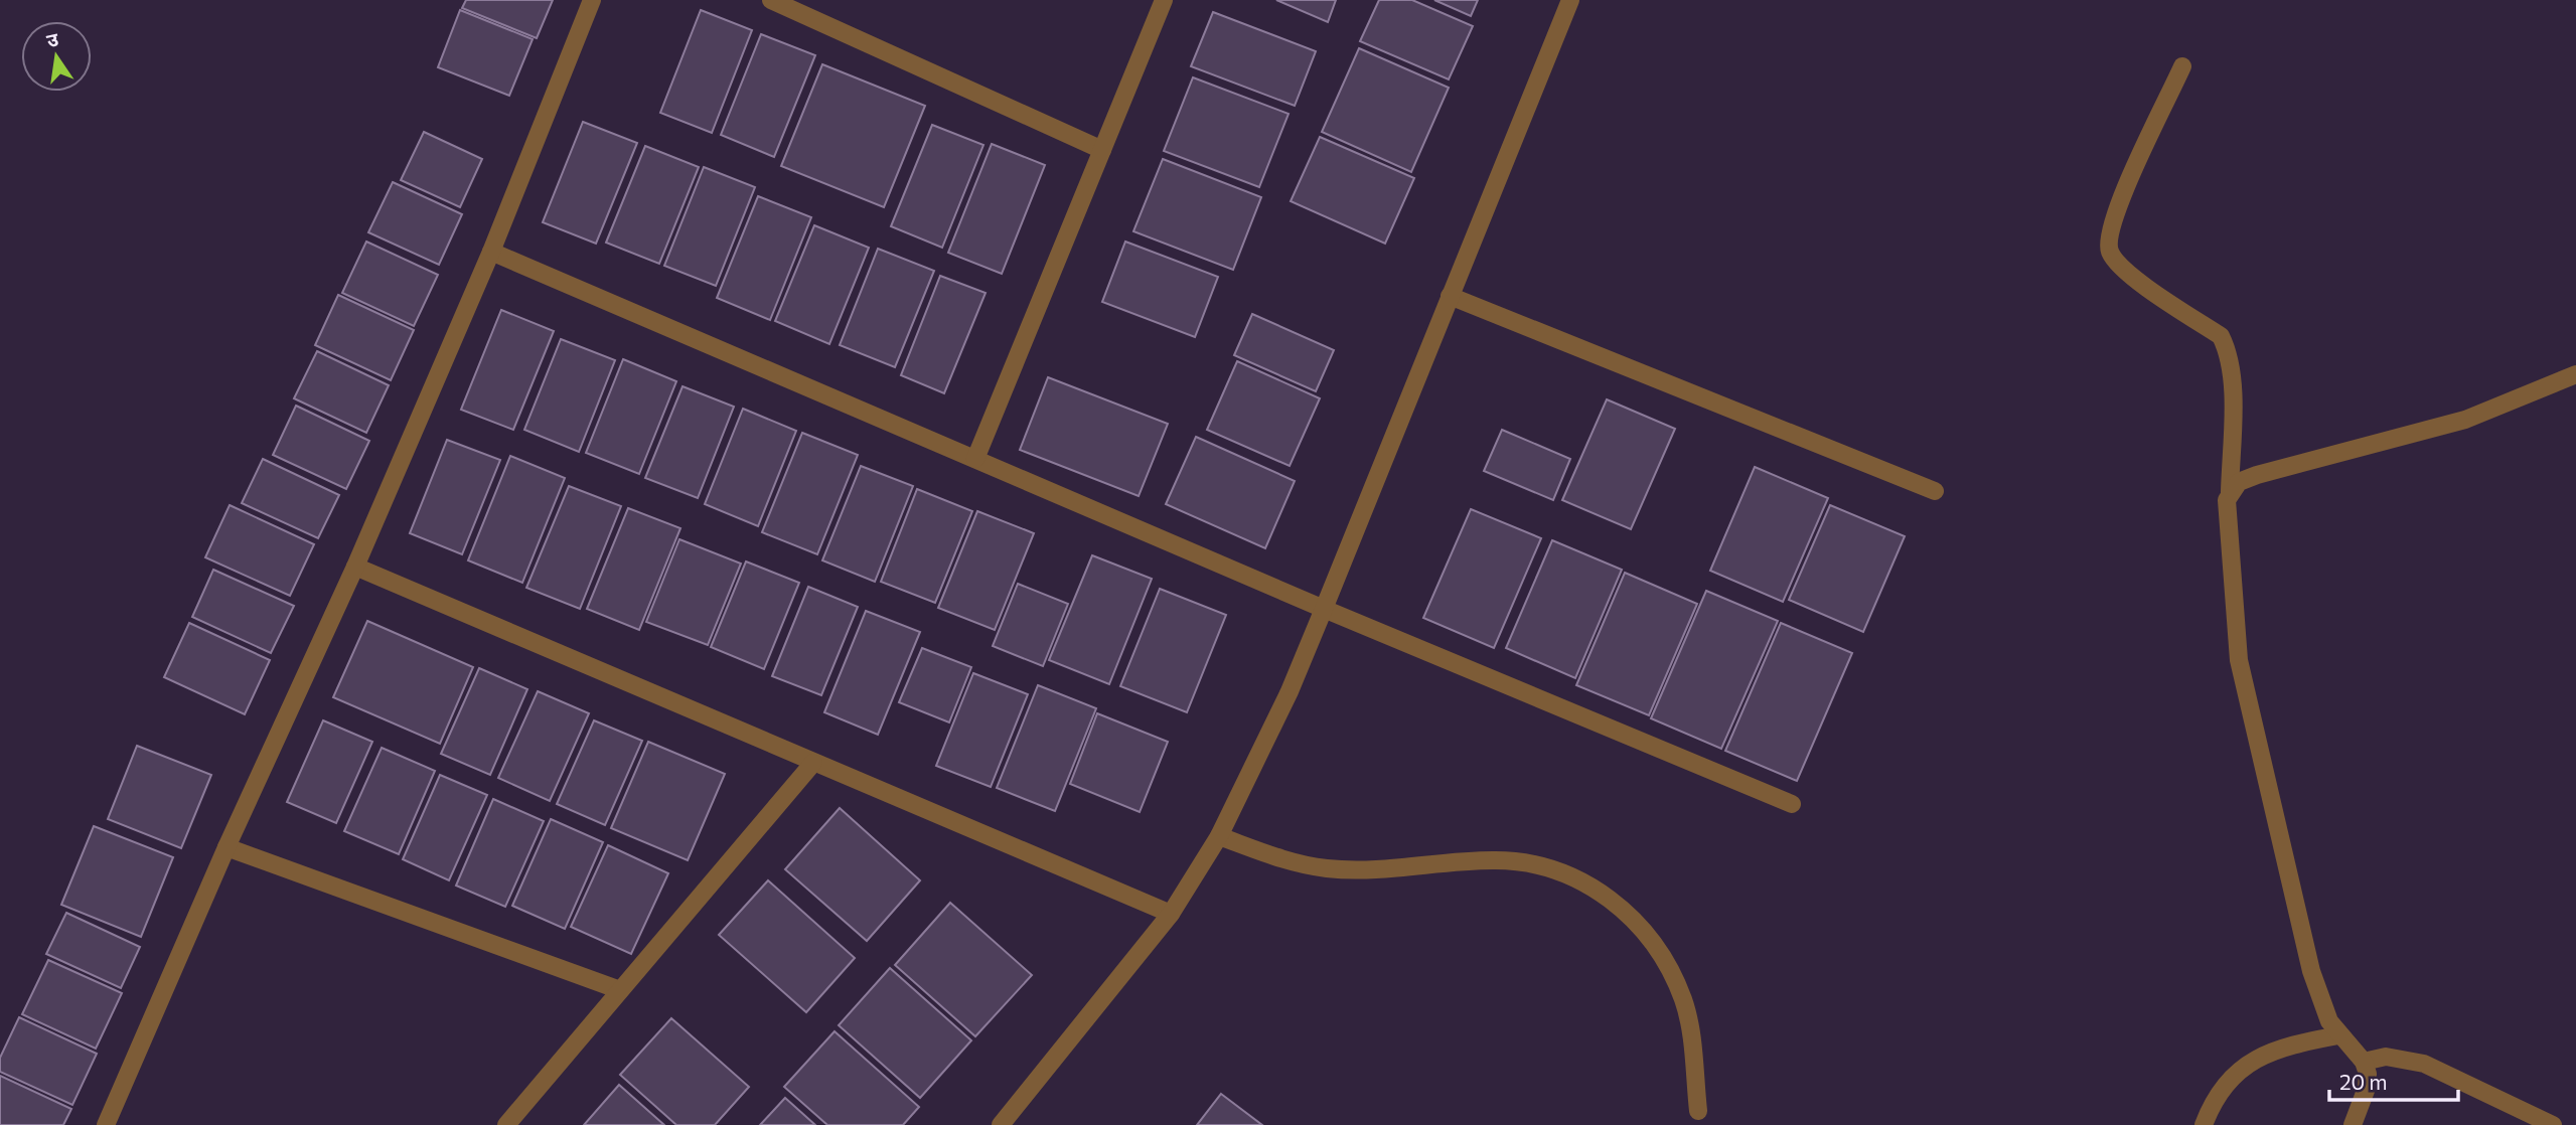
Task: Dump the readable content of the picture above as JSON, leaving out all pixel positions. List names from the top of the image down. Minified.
{"scale_bar":"20 m","north":"top"}
